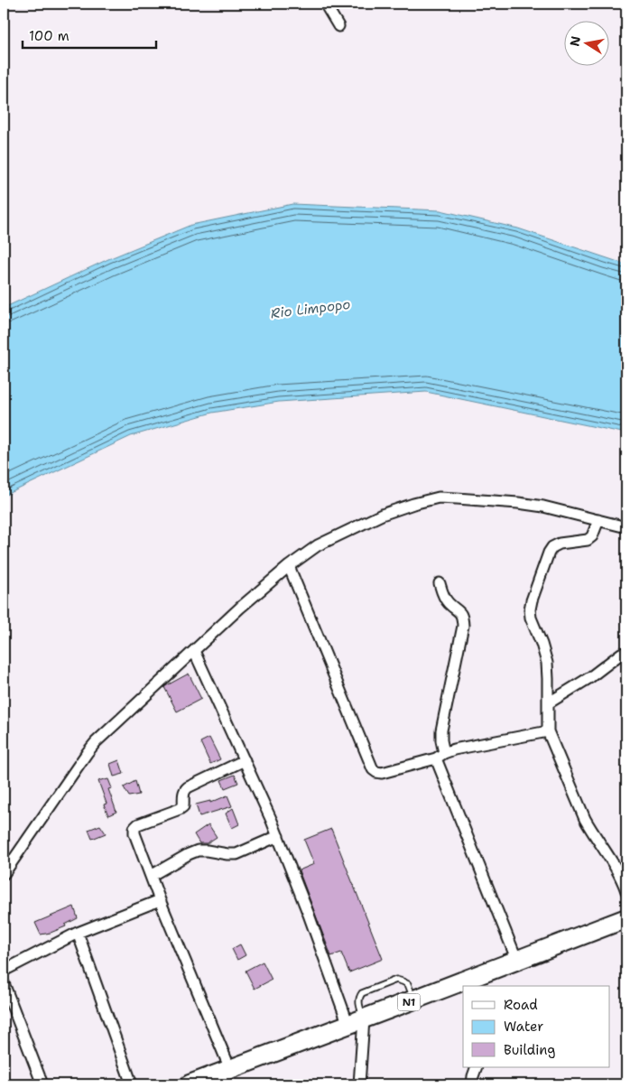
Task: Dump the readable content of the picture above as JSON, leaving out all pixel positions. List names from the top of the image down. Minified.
{"streets":{"highway":["N1"]},"water":["Rio Limpopo"],"legend":["Road","Water","Building"],"scale_bar":"100 m","north":"left"}
